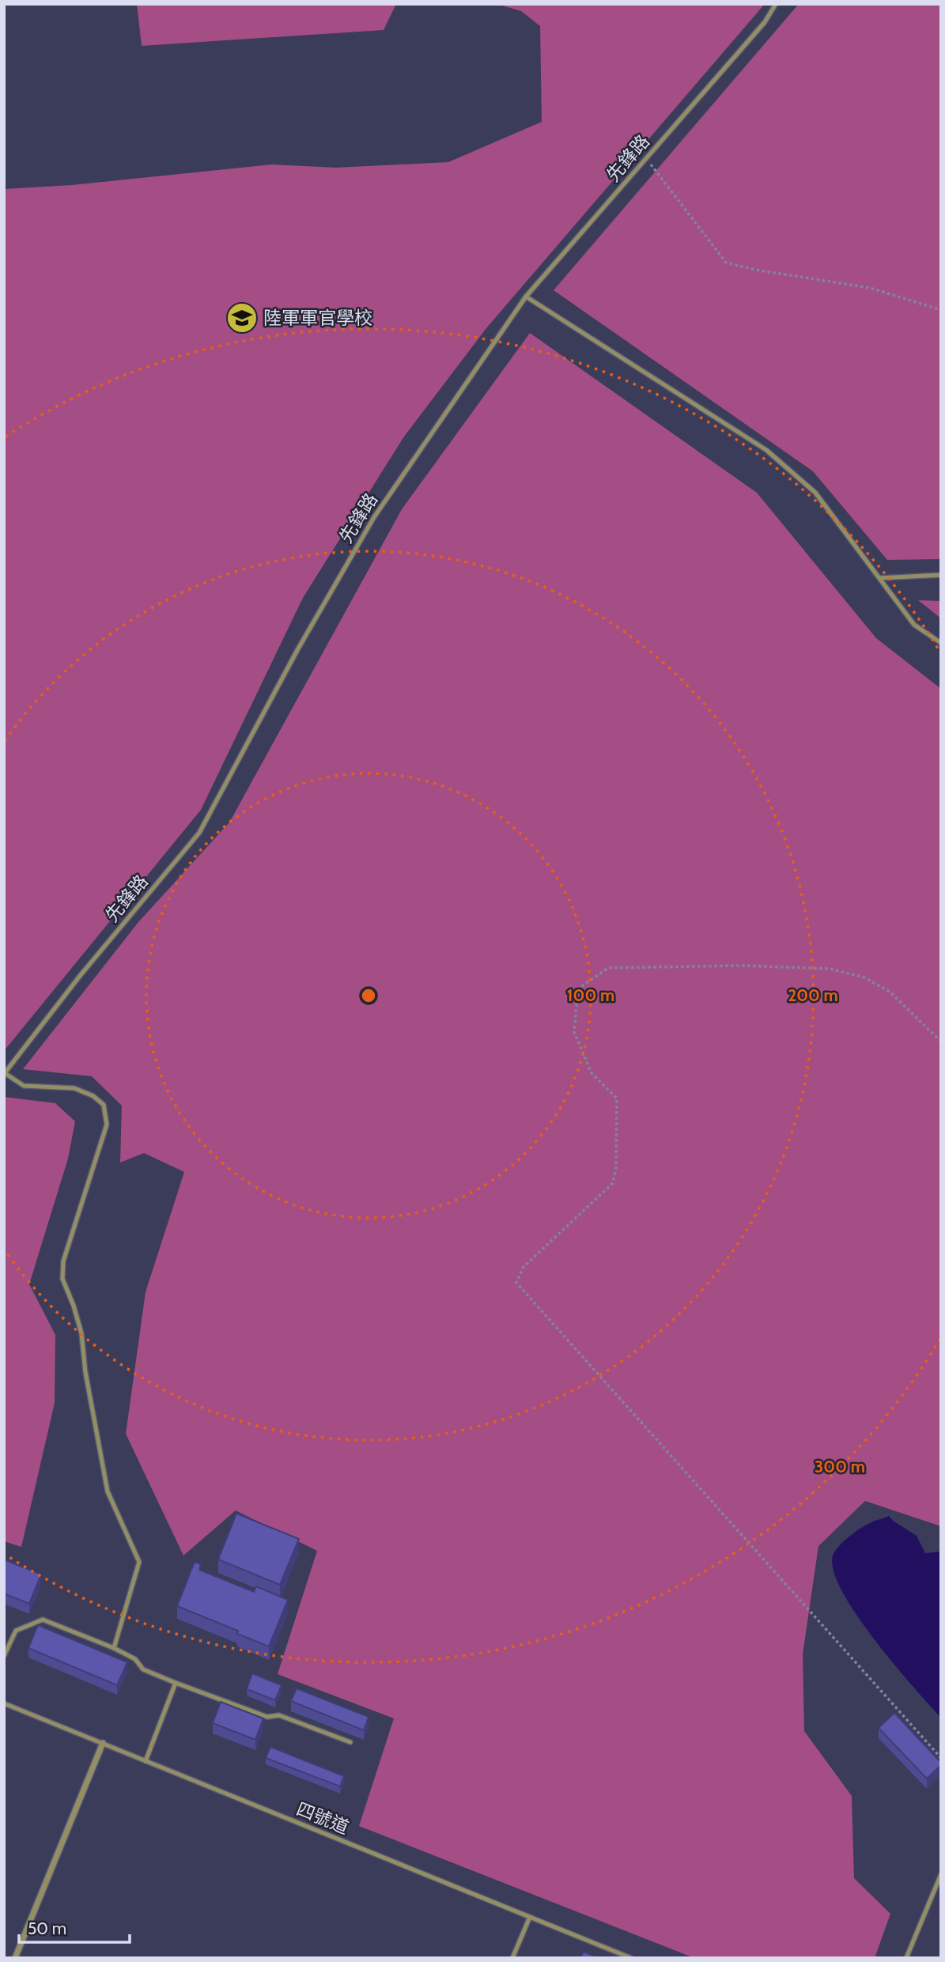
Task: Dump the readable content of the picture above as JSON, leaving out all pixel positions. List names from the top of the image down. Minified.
{"streets":{"lane":["先鋒路","四號道"]},"places":{"school or university":["陸軍軍官學校"]},"scale_bar":"50 m","rings":["100 m","200 m","300 m"]}
